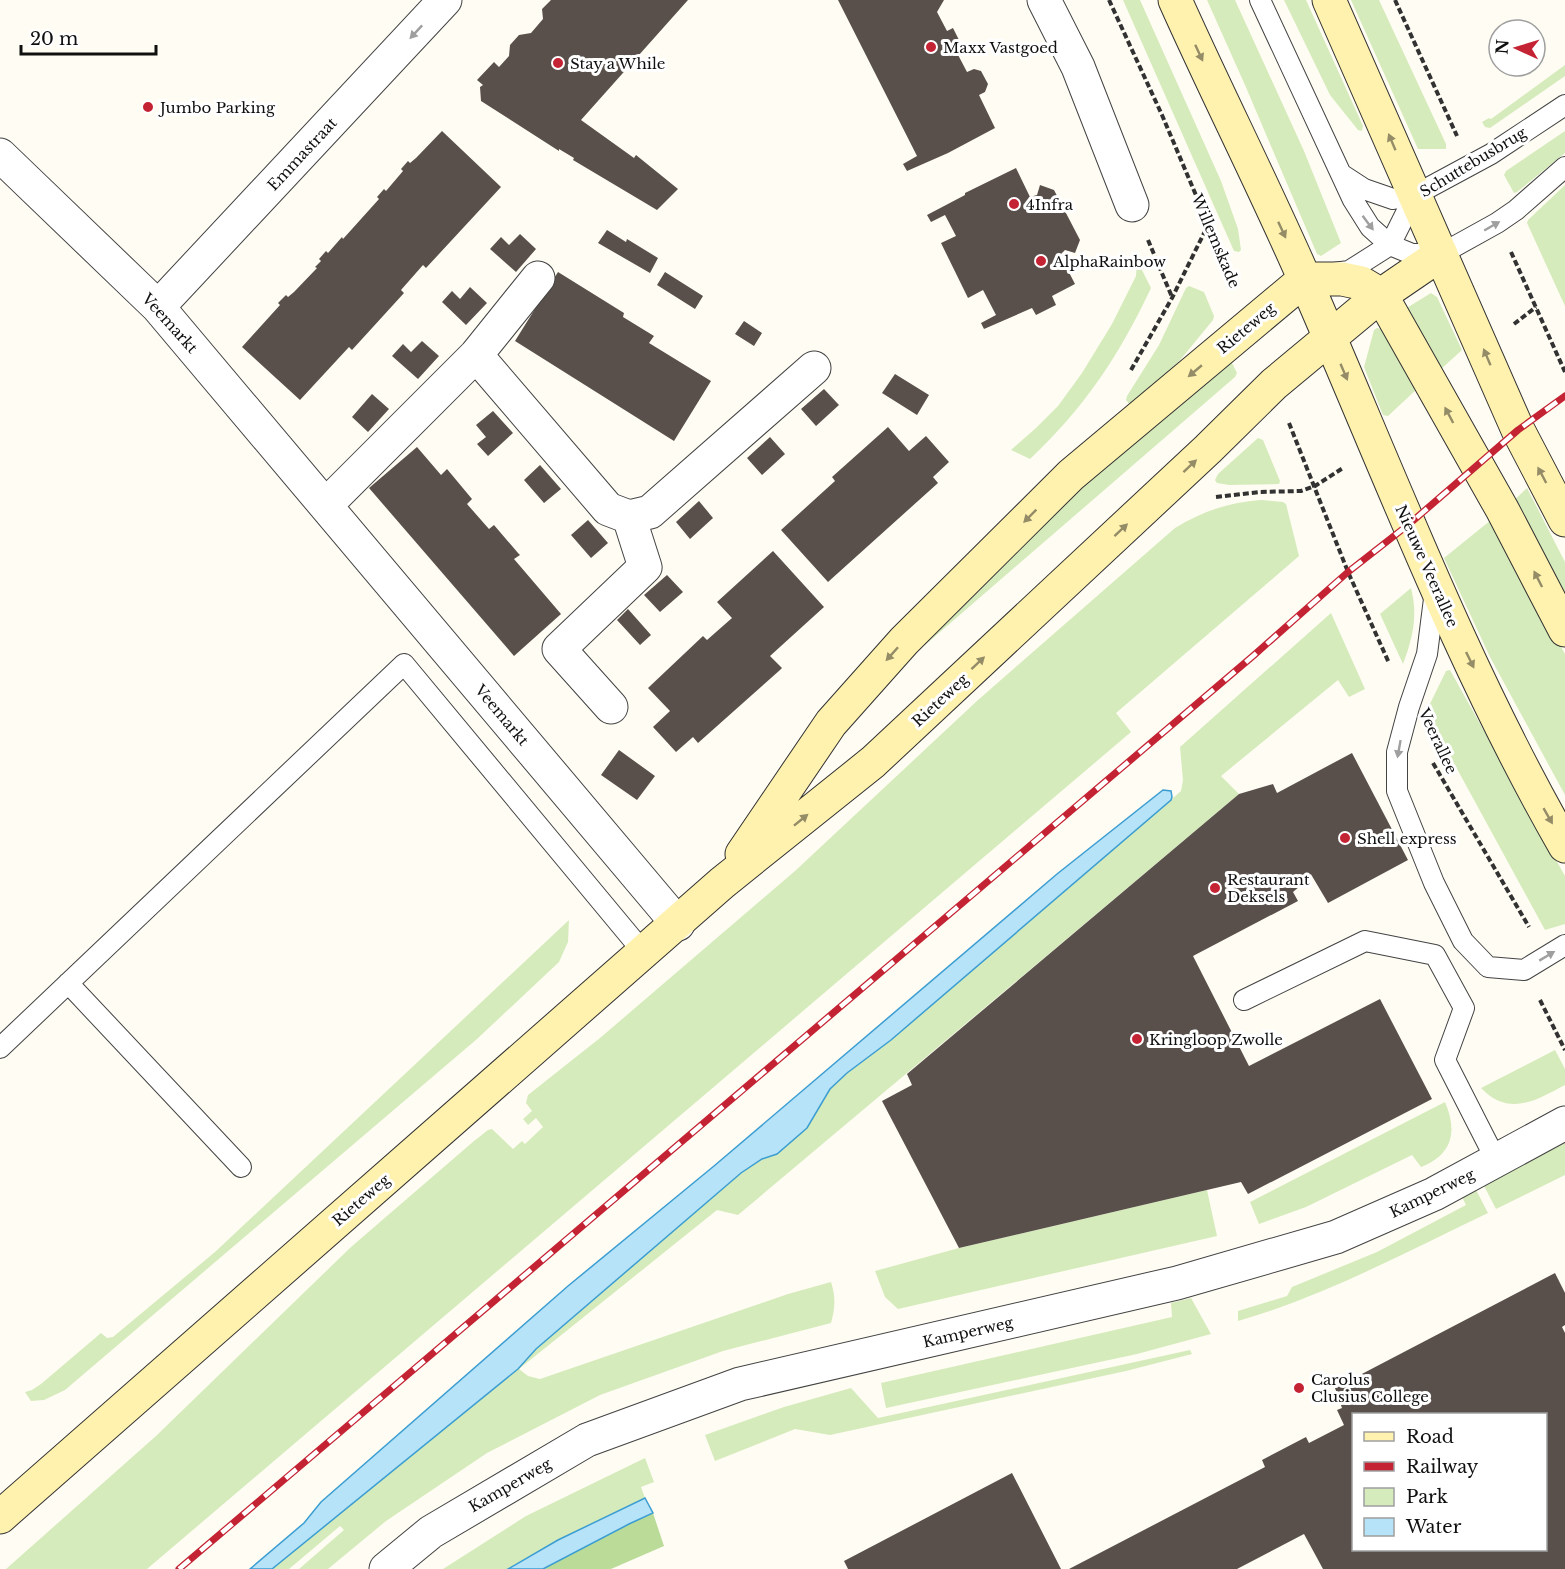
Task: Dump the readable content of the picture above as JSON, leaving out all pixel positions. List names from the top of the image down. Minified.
{"streets":{"main road":["Rieteweg","Nieuwe Veerallee"],"street":["Emmastraat","Veemarkt","Kamperweg"],"lane":["Schuttebusbrug"],"path":["Willemskade","Veerallee"]},"crossings":[["Emmastraat","Veemarkt"],["Willemskade","Rieteweg"],["Veemarkt","Rieteweg"],["Rieteweg","Nieuwe Veerallee"]],"places":["Maxx Vastgoed","Stay a While","Jumbo Parking","4Infra","AlphaRainbow","Shell express","Restaurant Deksels","Kringloop Zwolle","Carolus Clusius College"],"legend":["Road","Railway","Park","Water"],"scale_bar":"20 m","north":"left"}
